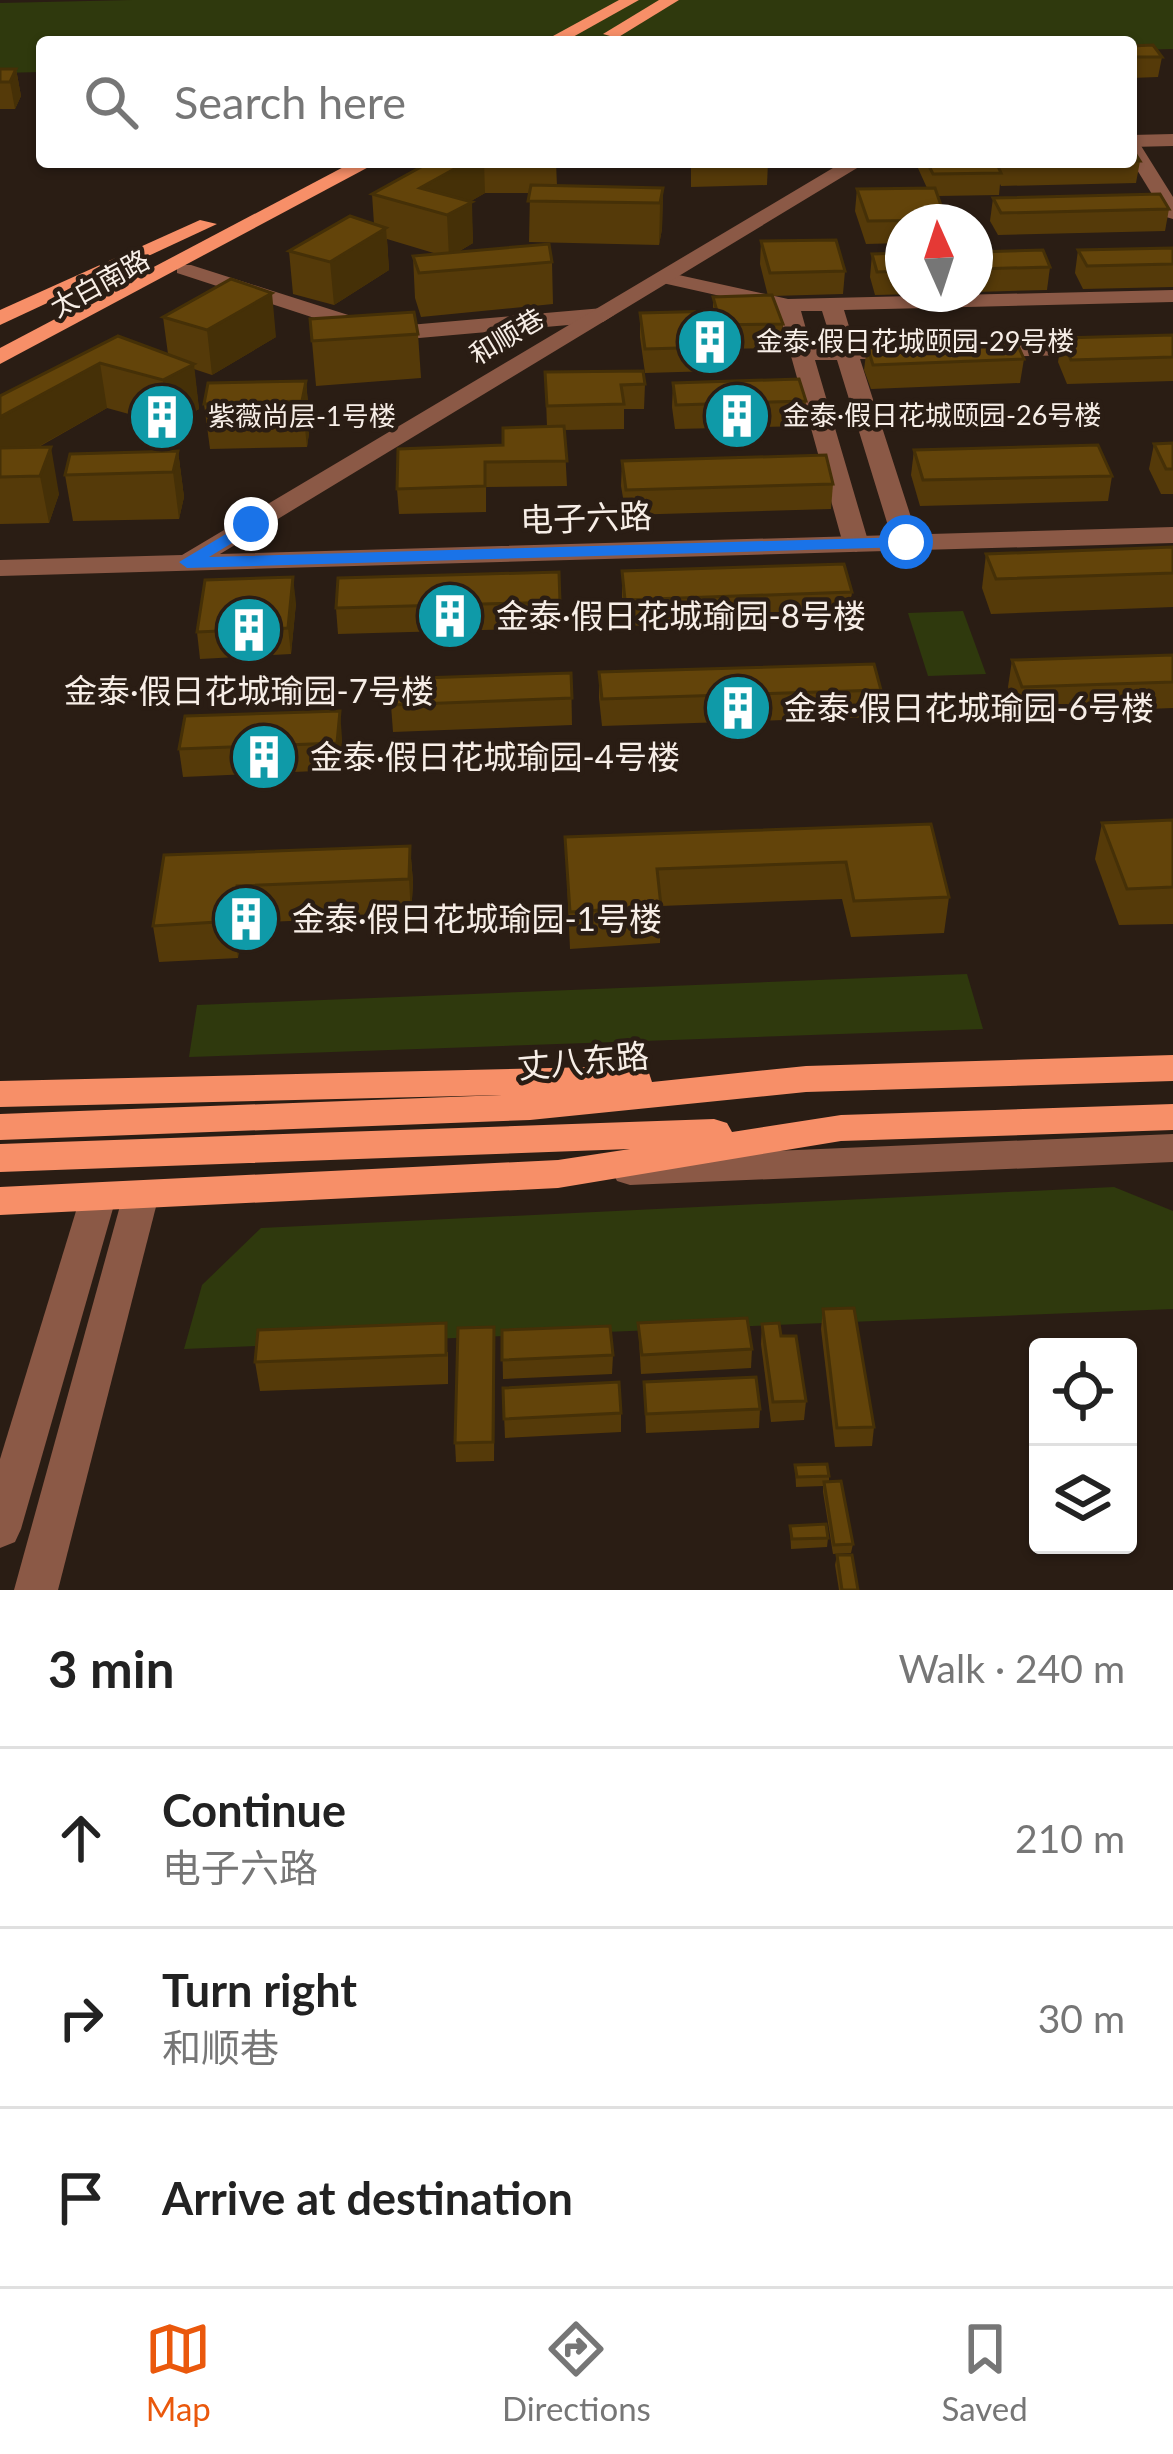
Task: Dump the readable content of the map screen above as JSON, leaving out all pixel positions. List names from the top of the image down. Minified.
{"streets":{"main road":["太白南路","丈八东路"],"street":["和顺巷","电子六路"]},"crossings":[["和顺巷","电子六路"]],"places":{"building":["金泰·假日花城颐园-29号楼","金泰·假日花城颐园-26号楼","紫薇尚层-1号楼","金泰·假日花城瑜园-8号楼","金泰·假日花城瑜园-7号楼","金泰·假日花城瑜园-6号楼","金泰·假日花城瑜园-4号楼","金泰·假日花城瑜园-1号楼"]},"north":"top","page":{"search":"Search here","heading":["3 min","Walk · 240 m"],"list":[["Continue","电子六路","210 m"],["Turn right","和顺巷","30 m"],"Arrive at destination"],"nav":["Map","Directions","Saved"]}}
